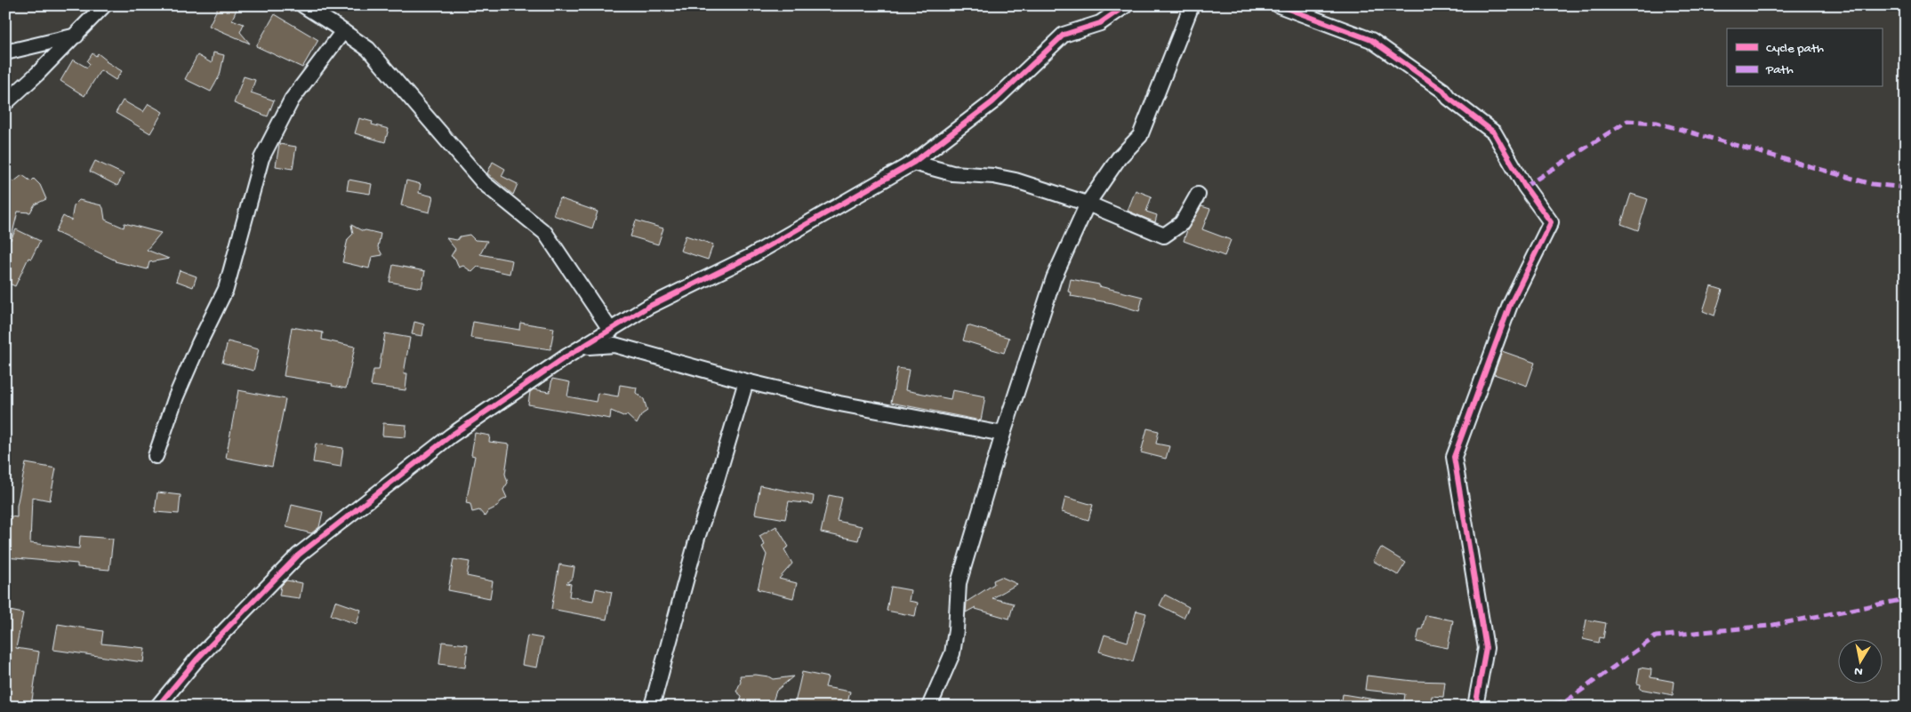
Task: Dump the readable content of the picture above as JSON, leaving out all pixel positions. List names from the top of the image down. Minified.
{"legend":["Cycle path","Path"],"north":"bottom"}
